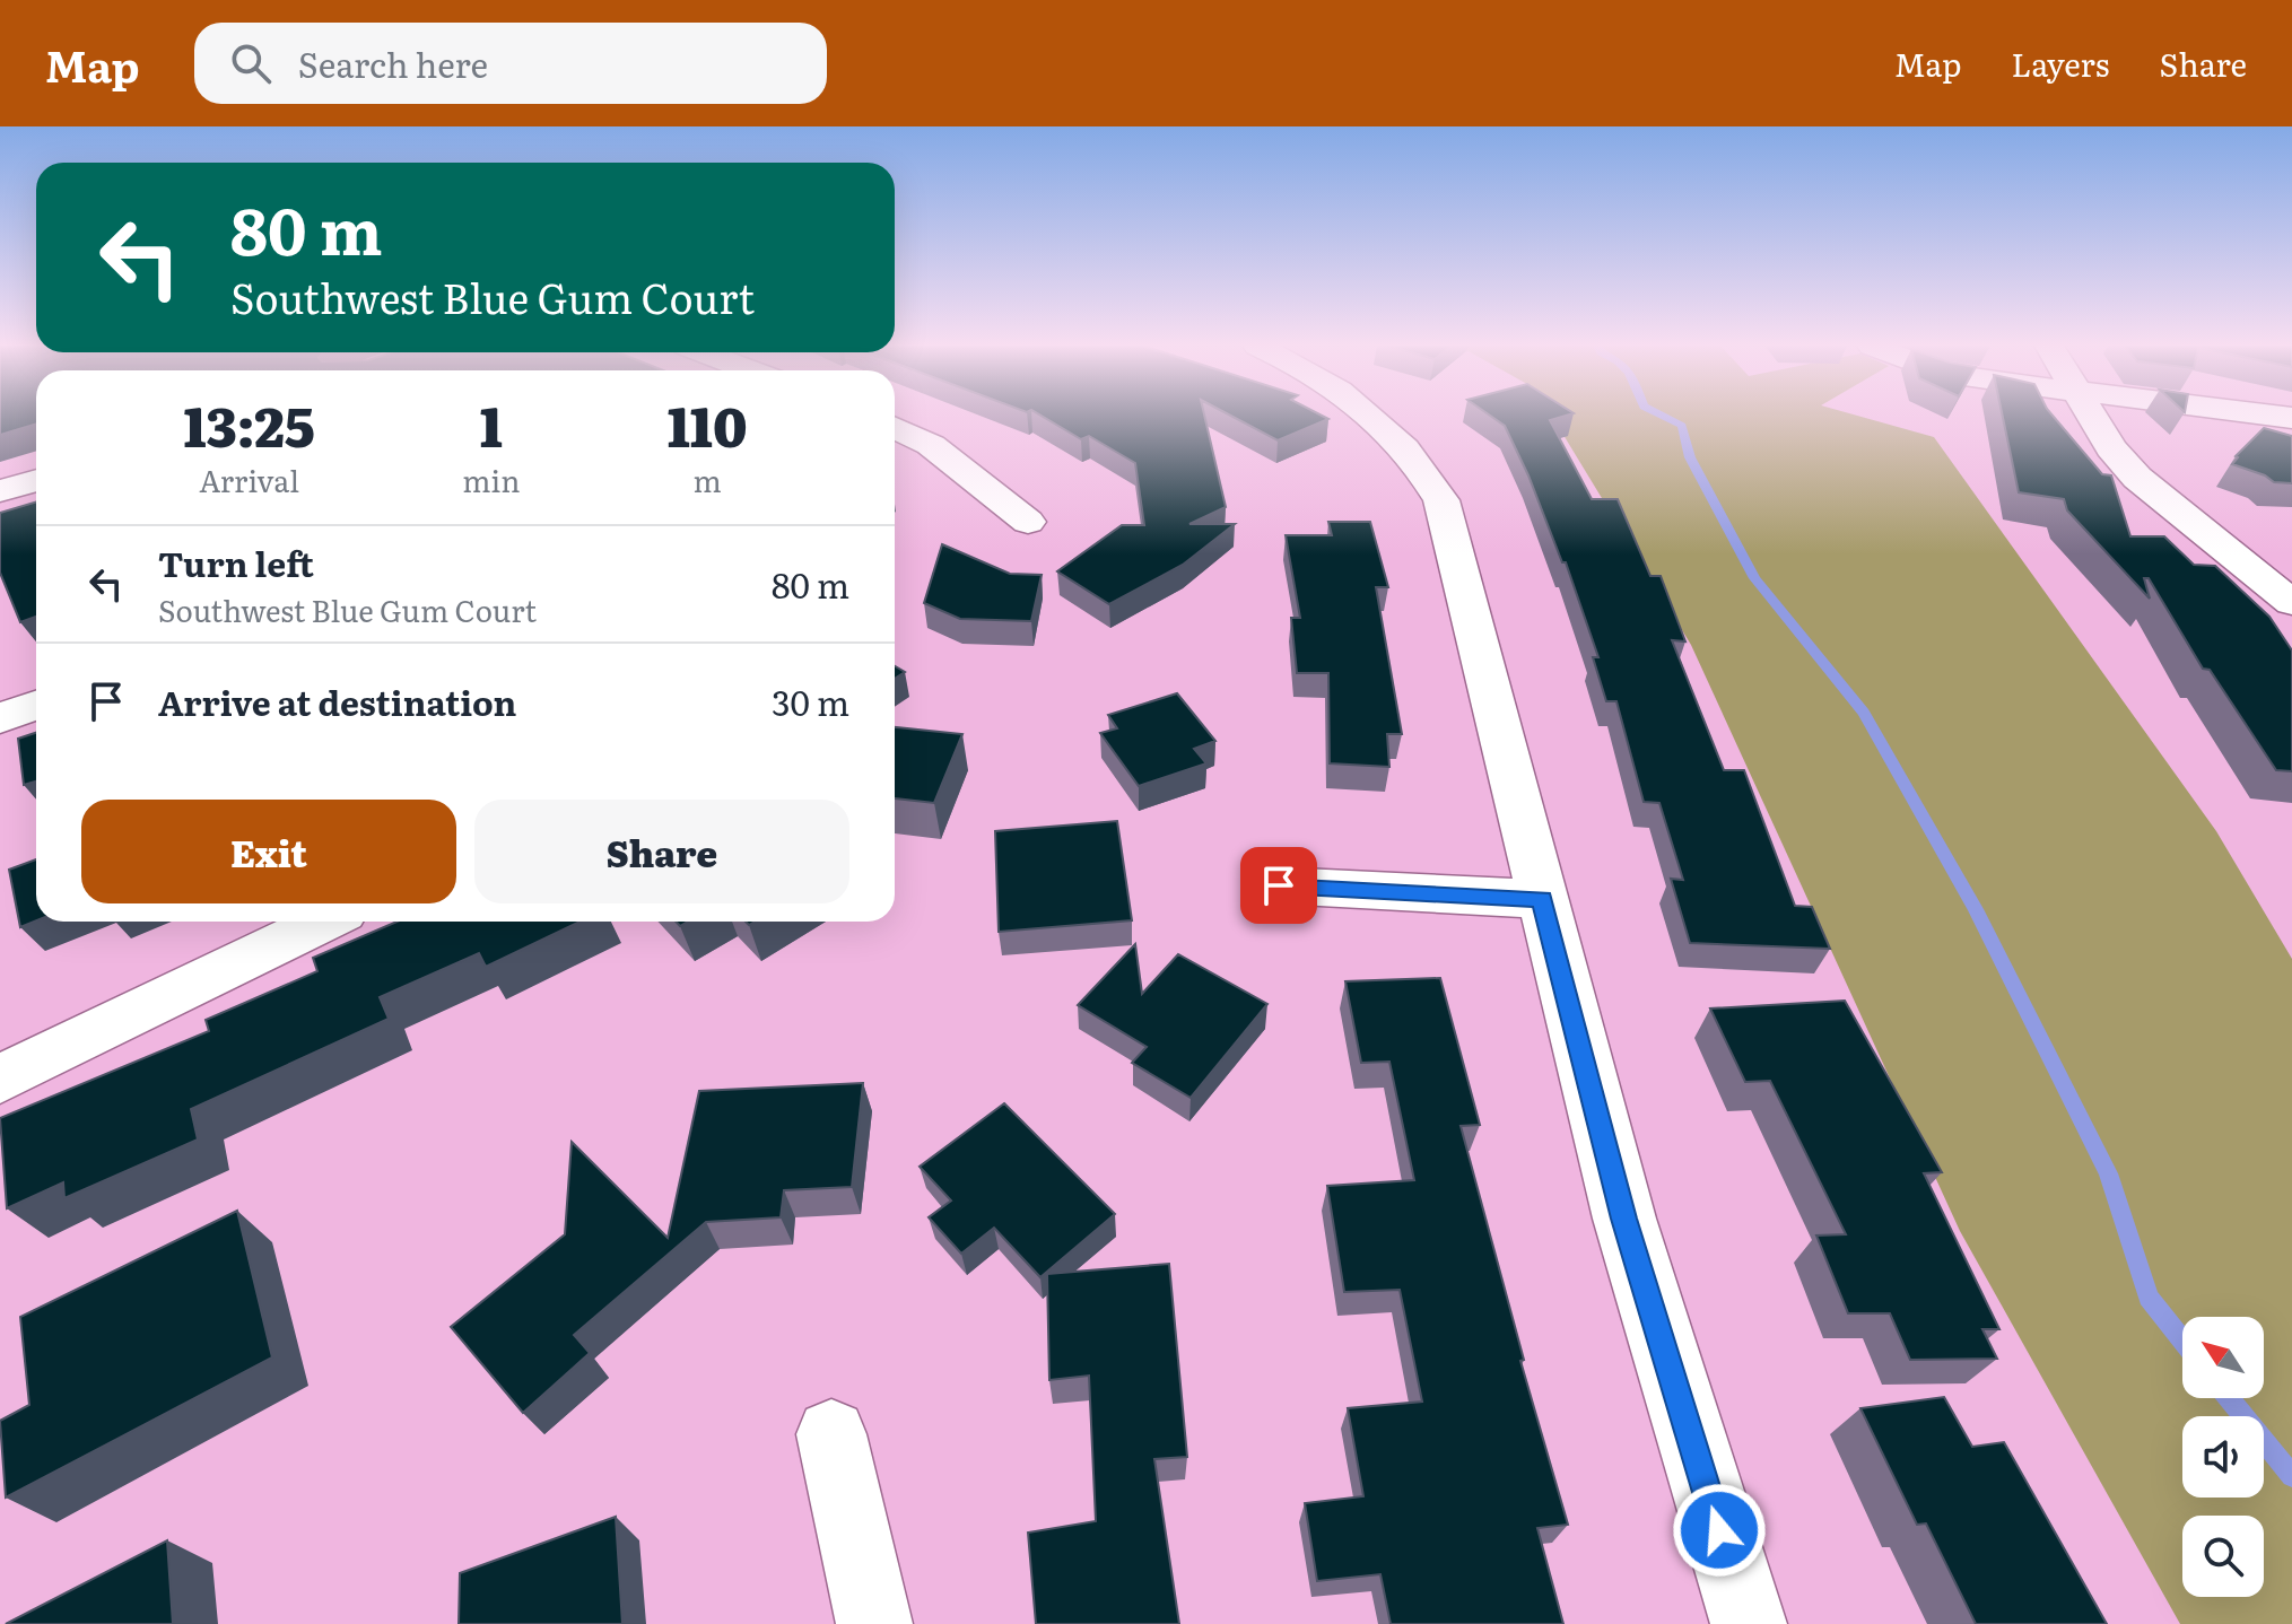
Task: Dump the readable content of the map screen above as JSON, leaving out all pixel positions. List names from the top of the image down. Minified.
{"north":"top left","page":{"header":"Map","search":"Search here","nav":["Map","Layers","Share"],"turn":["80 m","Southwest Blue Gum Court"],"eta":["13:25","Arrival","1","min","110","m"],"list":[{"name":"Turn left","note":"Southwest Blue Gum Court","value":"80 m"},{"name":"Arrive at destination","value":"30 m"}],"buttons":["Exit","Share"]}}
